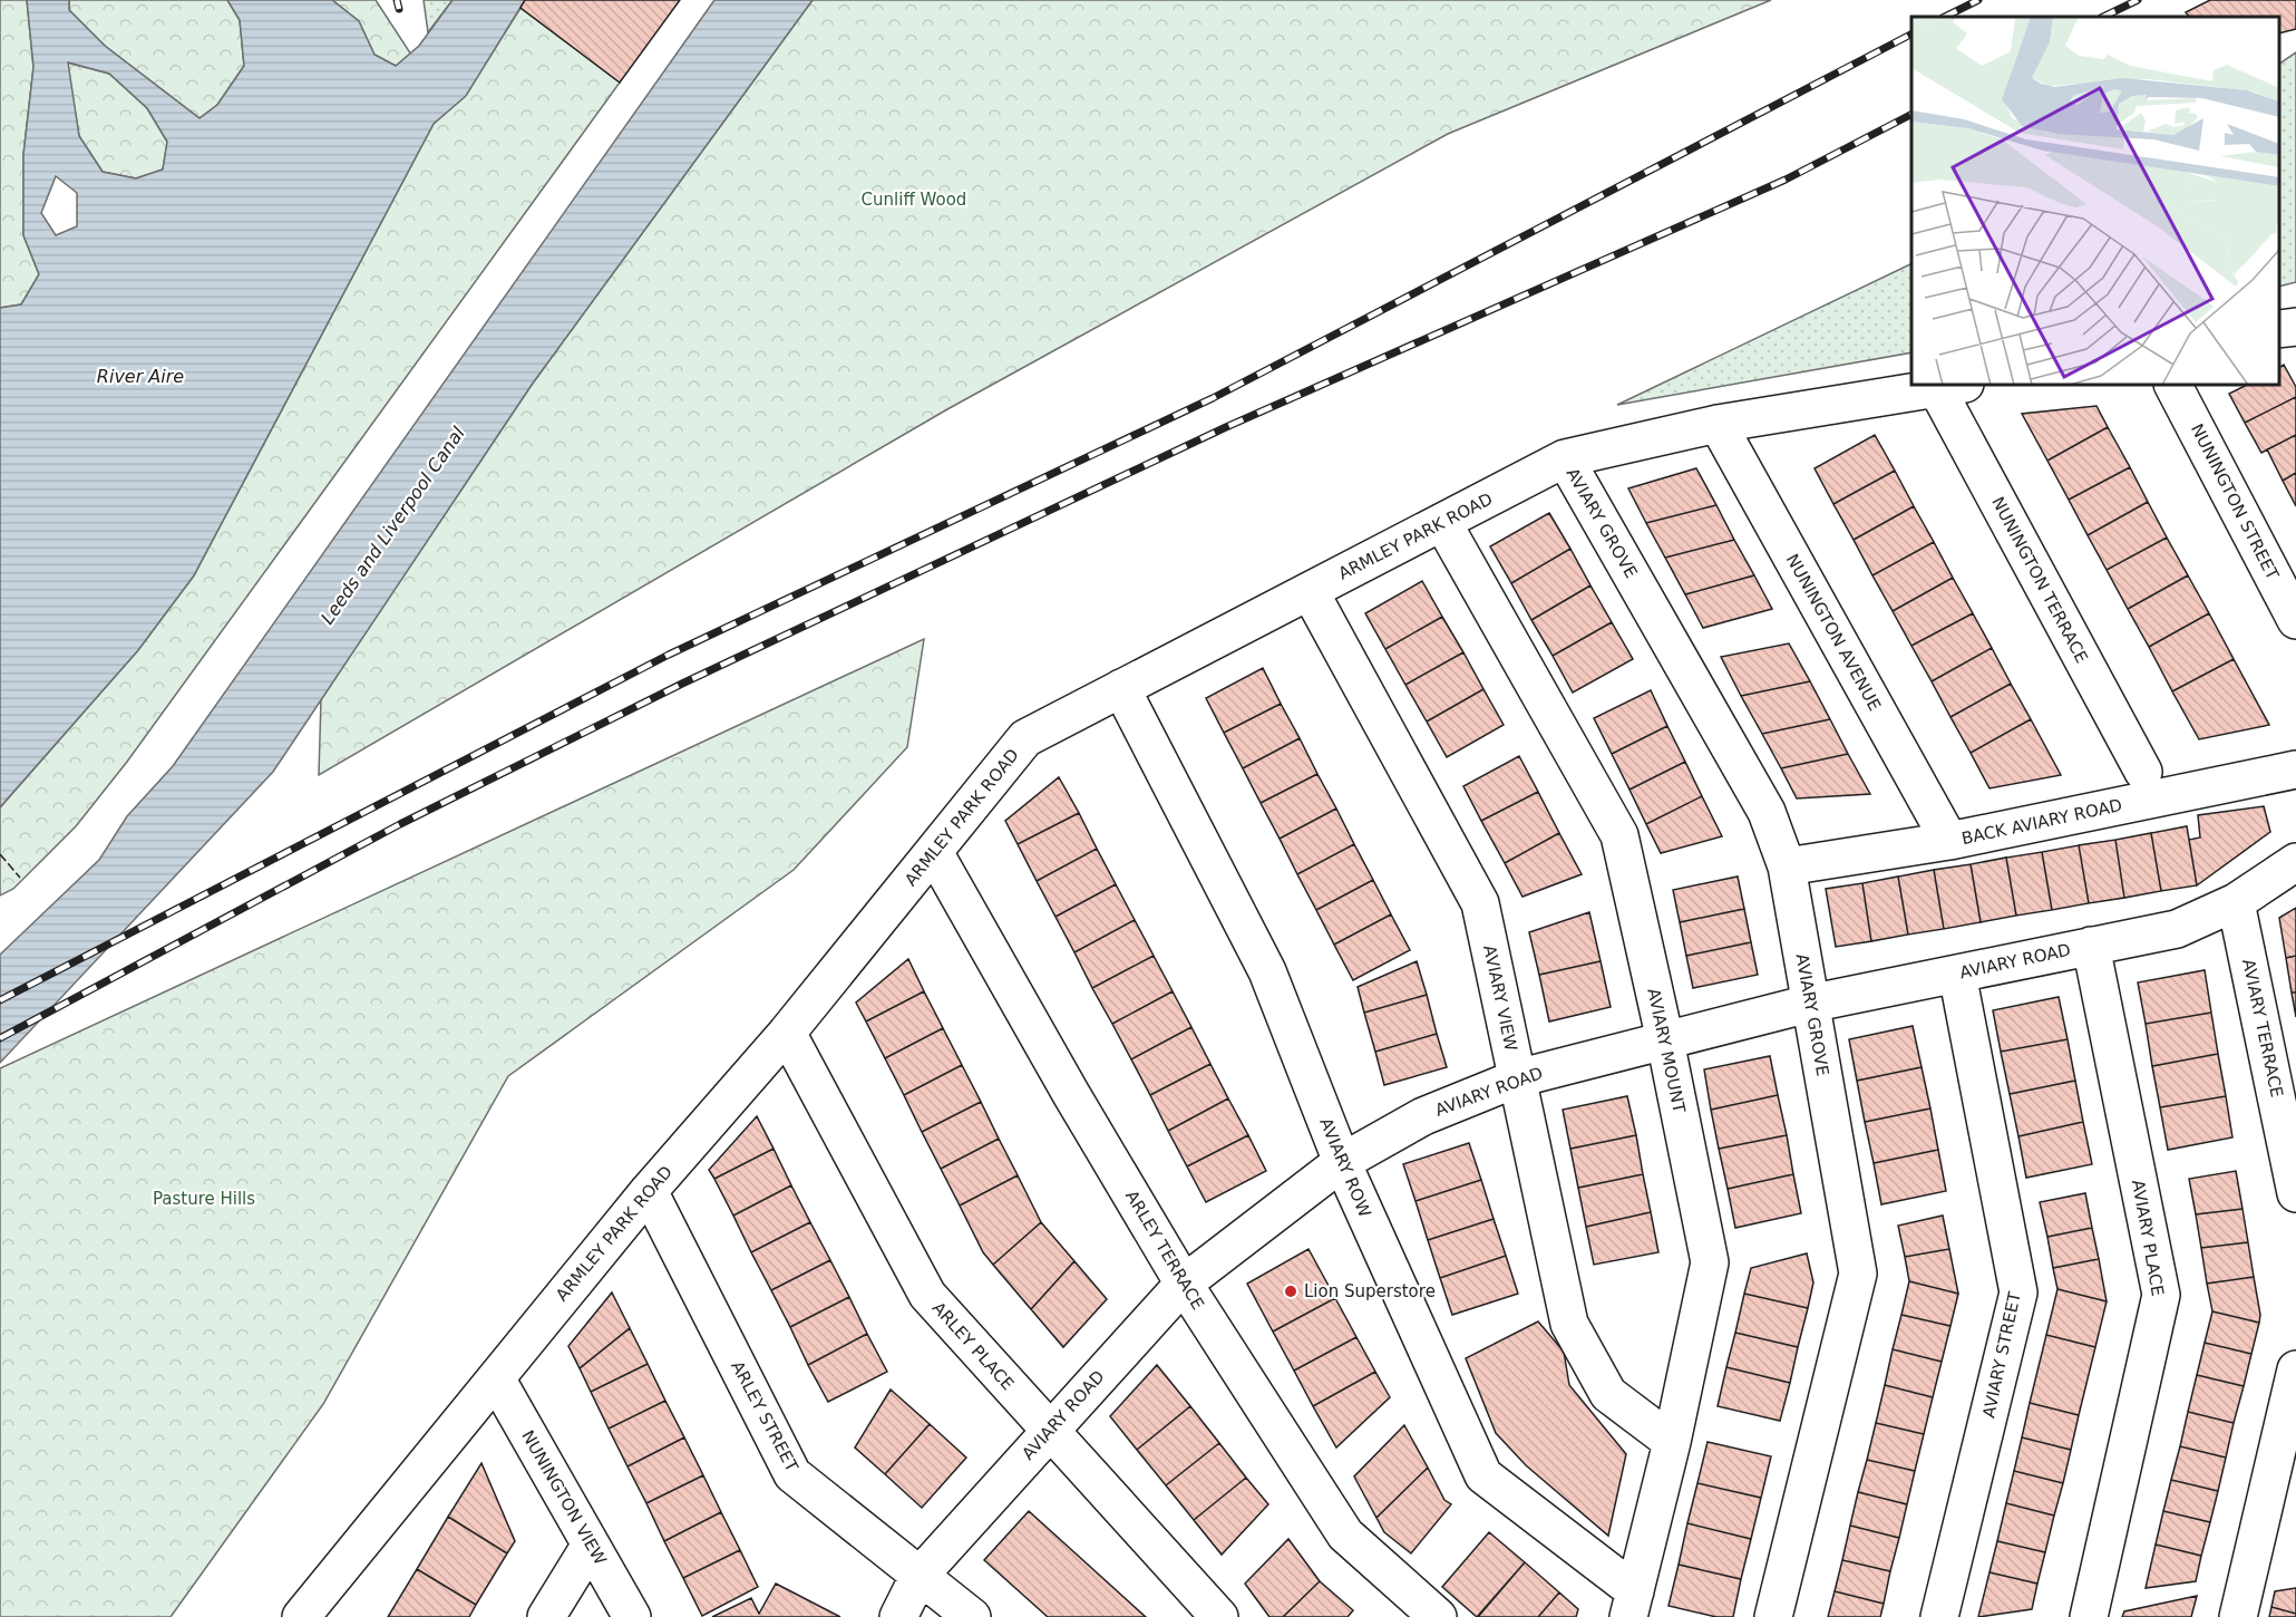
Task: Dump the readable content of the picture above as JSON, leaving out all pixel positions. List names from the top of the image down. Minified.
{"streets":{"street":["NUNINGTON STREET","AVIARY GROVE","ARMLEY PARK ROAD","NUNINGTON TERRACE","NUNINGTON AVENUE","BACK AVIARY ROAD","AVIARY ROAD","AVIARY VIEW","AVIARY TERRACE","AVIARY MOUNT","AVIARY ROW","AVIARY PLACE","ARLEY TERRACE","ARLEY PLACE","AVIARY STREET","ARLEY STREET","NUNINGTON VIEW"]},"crossings":[["AVIARY GROVE","ARMLEY PARK ROAD"],["AVIARY GROVE","BACK AVIARY ROAD"],["AVIARY GROVE","AVIARY ROAD"],["ARMLEY PARK ROAD","NUNINGTON TERRACE"],["ARMLEY PARK ROAD","NUNINGTON AVENUE"],["ARMLEY PARK ROAD","AVIARY VIEW"],["ARMLEY PARK ROAD","AVIARY MOUNT"],["ARMLEY PARK ROAD","AVIARY ROW"],["ARMLEY PARK ROAD","ARLEY TERRACE"],["ARMLEY PARK ROAD","ARLEY PLACE"],["ARMLEY PARK ROAD","ARLEY STREET"],["ARMLEY PARK ROAD","NUNINGTON VIEW"],["NUNINGTON AVENUE","BACK AVIARY ROAD"],["AVIARY ROAD","AVIARY VIEW"],["AVIARY ROAD","AVIARY TERRACE"],["AVIARY ROAD","AVIARY MOUNT"],["AVIARY ROAD","AVIARY ROW"],["AVIARY ROAD","AVIARY PLACE"],["AVIARY ROAD","ARLEY TERRACE"],["AVIARY ROAD","ARLEY PLACE"],["AVIARY ROAD","AVIARY STREET"],["AVIARY ROAD","ARLEY STREET"],["AVIARY VIEW","AVIARY MOUNT"],["AVIARY MOUNT","AVIARY ROW"]],"water":["River Aire","Leeds and Liverpool Canal"],"parks":["Cunliff Wood","Pasture Hills"],"places":["Lion Superstore"]}
